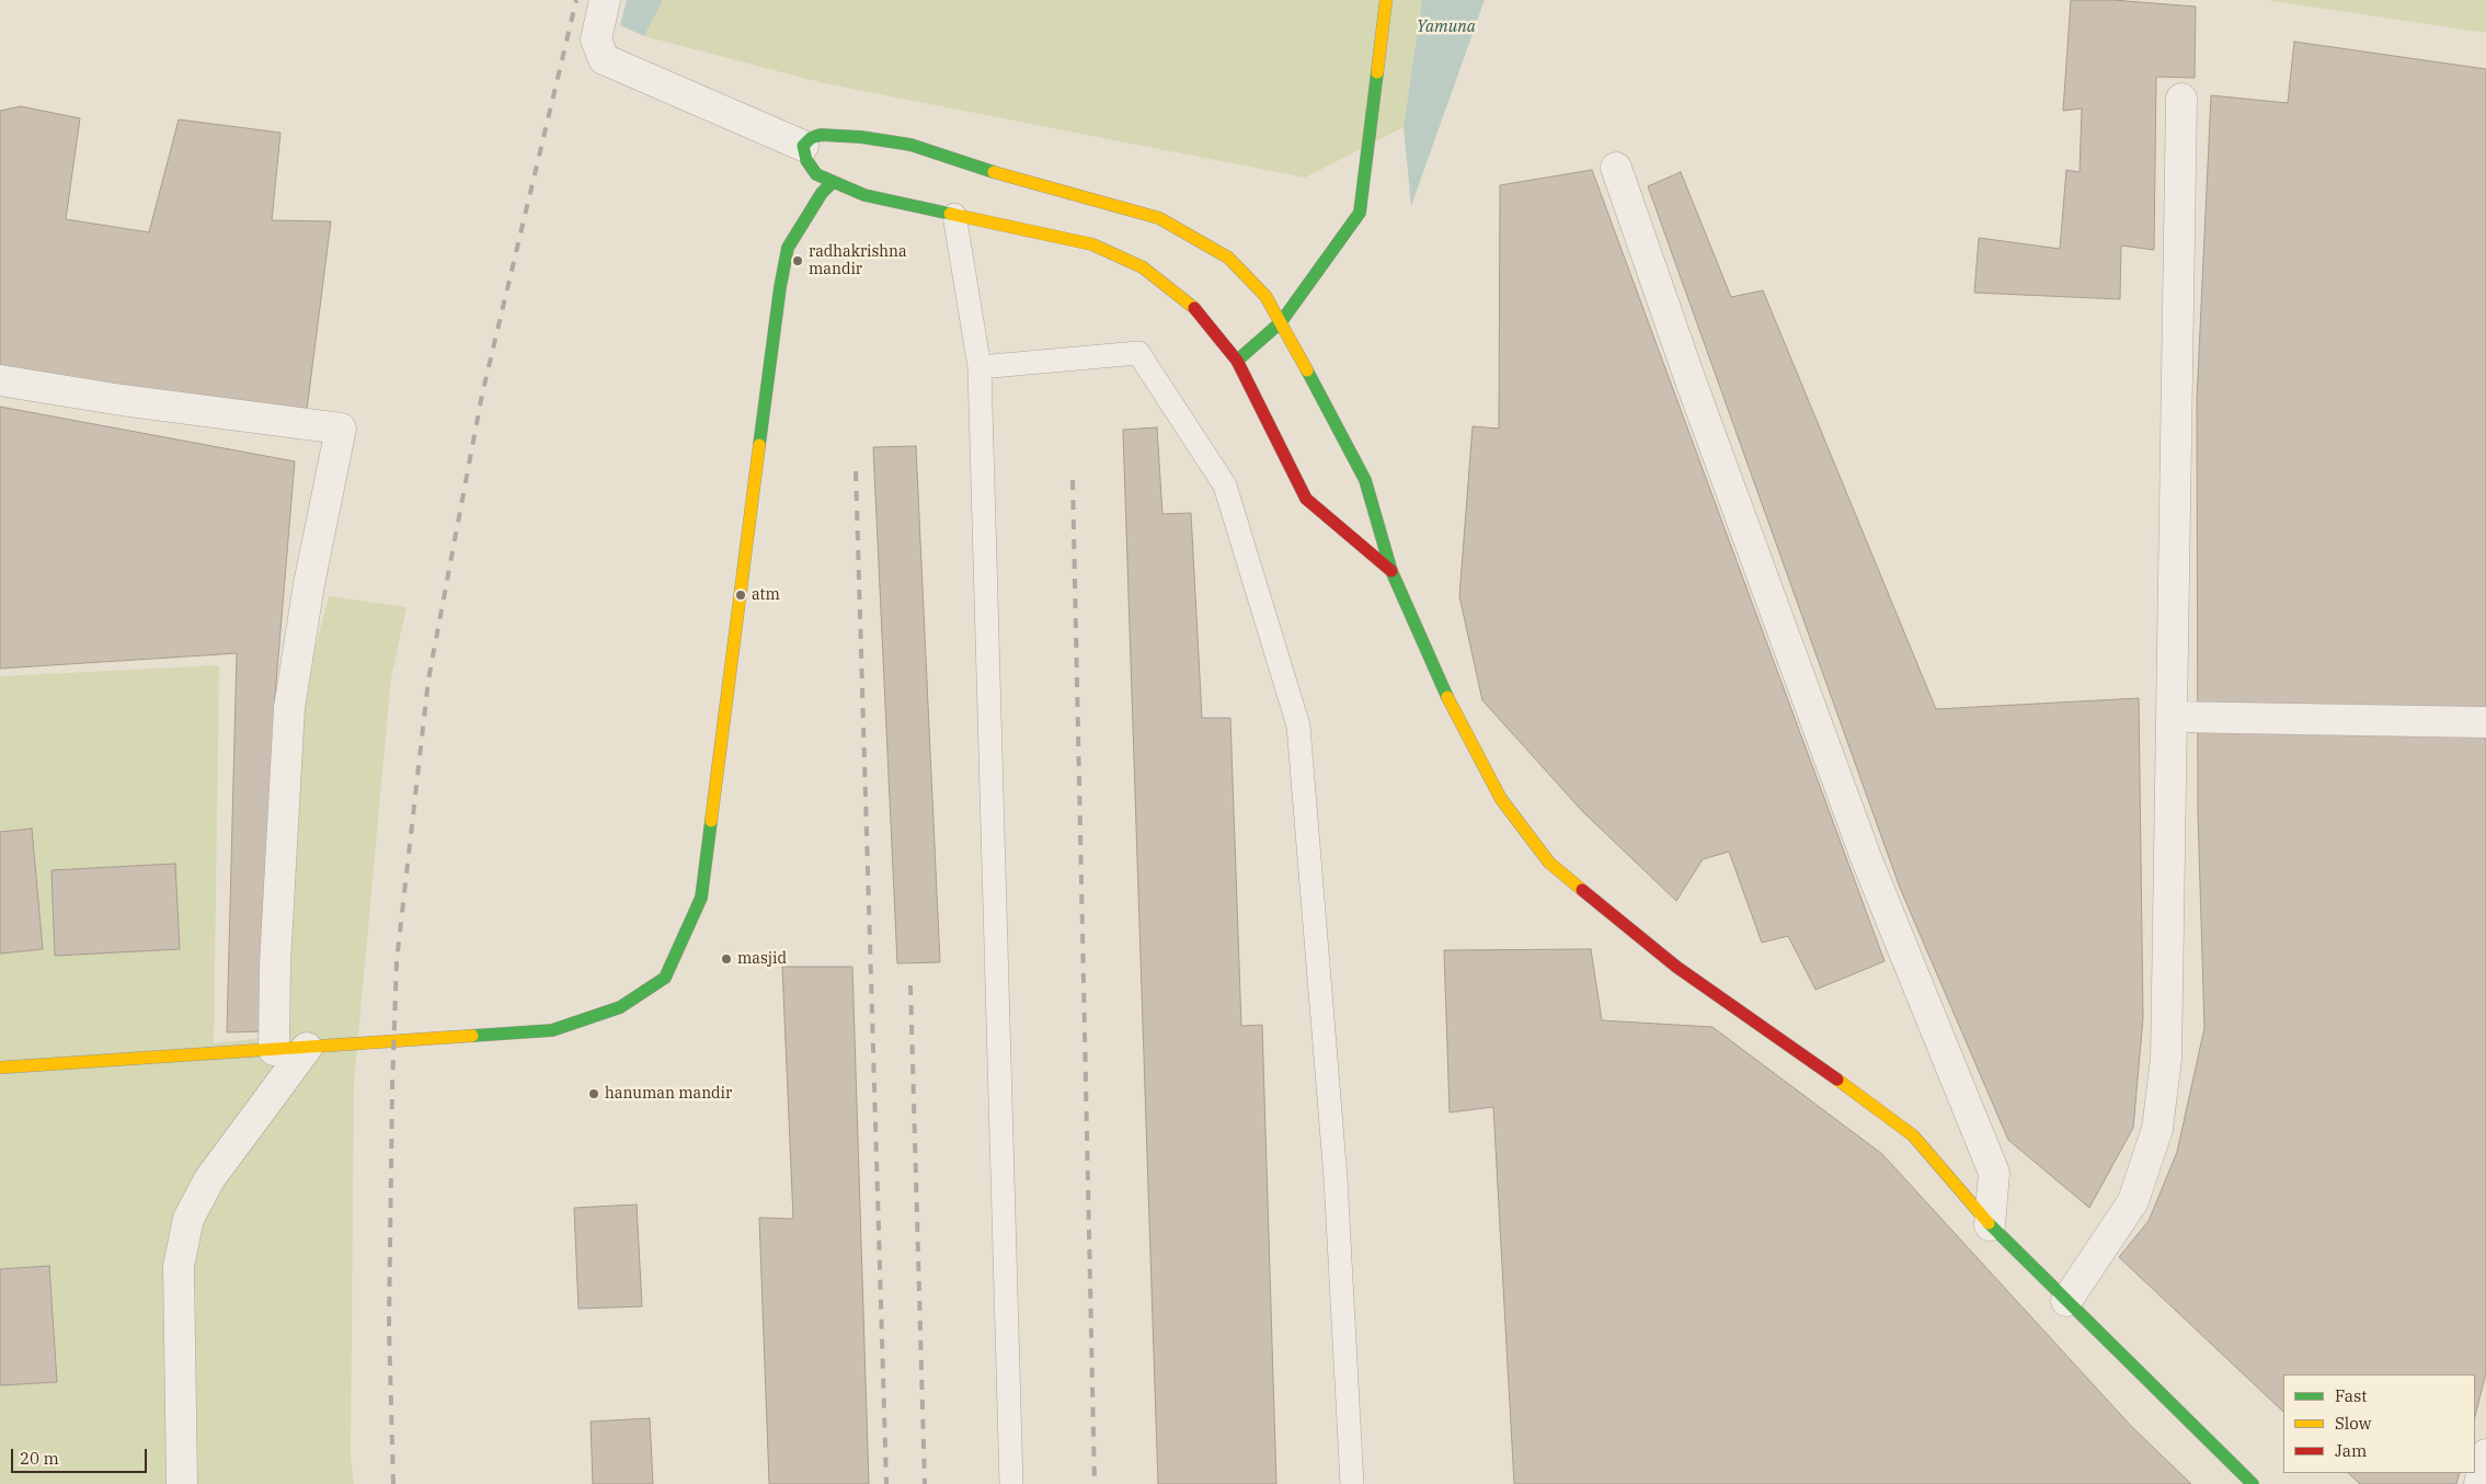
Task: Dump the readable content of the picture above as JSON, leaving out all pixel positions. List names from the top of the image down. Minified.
{"water":["Yamuna"],"places":["radhakrishna mandir","atm","masjid","hanuman mandir"],"legend":["Fast","Slow","Jam"],"scale_bar":"20 m"}
